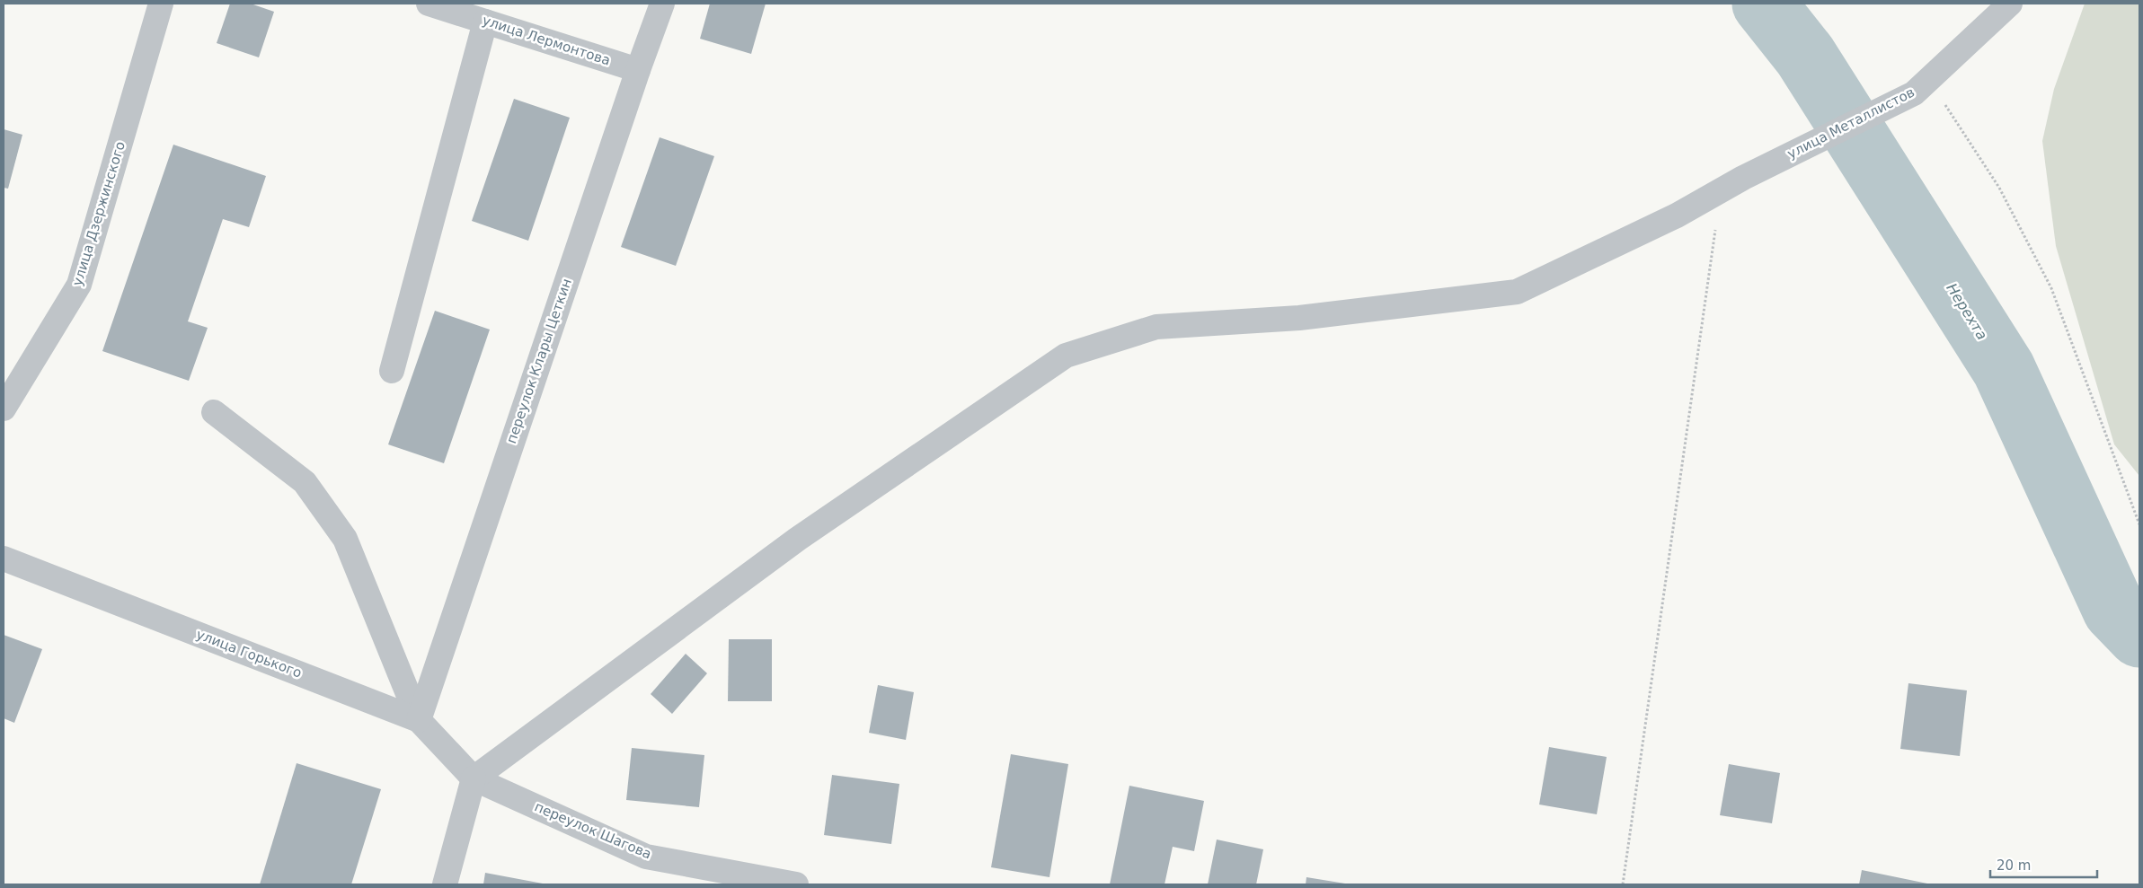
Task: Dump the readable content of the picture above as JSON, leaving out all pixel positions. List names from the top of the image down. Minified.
{"streets":{"street":["улица Лермонтова","улица Металлистов","улица Дзержинского","переулок Клары Цеткин","улица Горького","переулок Шагова"]},"crossings":[["улица Лермонтова","переулок Клары Цеткин"],["улица Металлистов","улица Горького"],["улица Металлистов","переулок Шагова"],["переулок Клары Цеткин","улица Горького"],["улица Горького","переулок Шагова"]],"water":["Нерехта"],"scale_bar":"20 m"}
